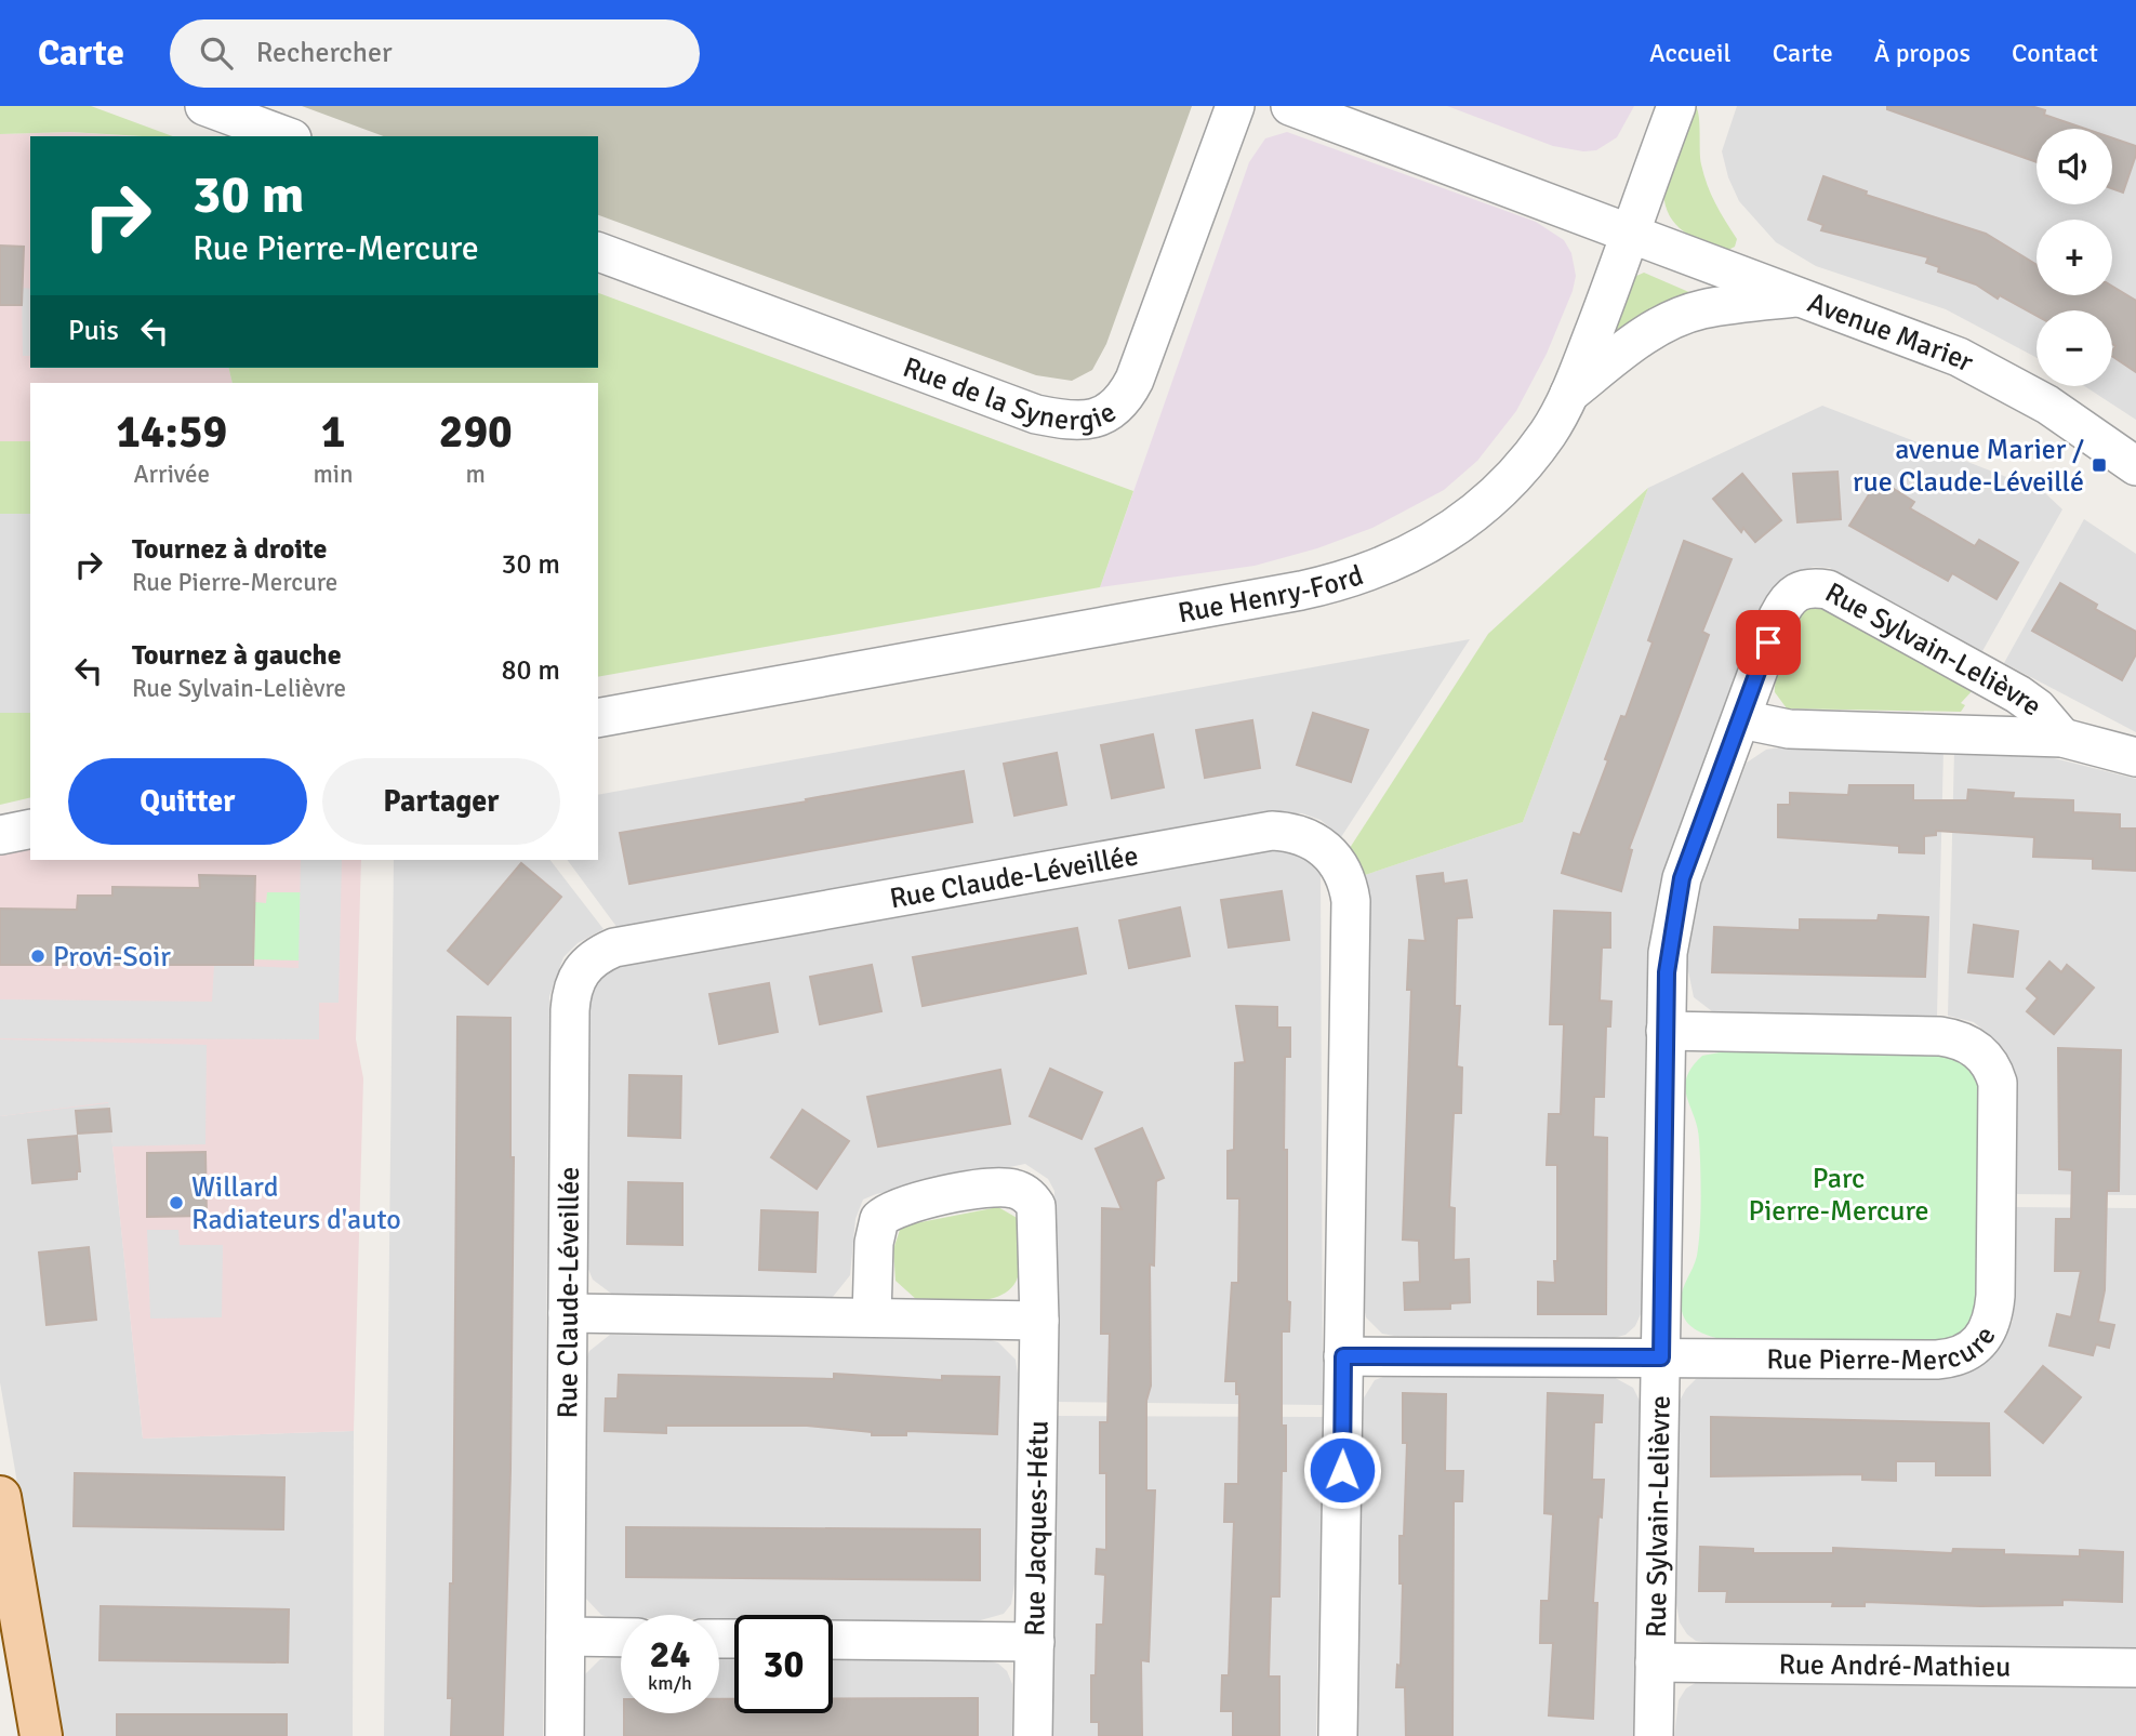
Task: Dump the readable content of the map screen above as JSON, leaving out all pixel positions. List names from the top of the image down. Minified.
{"streets":{"street":["Avenue Marier","Rue de la Synergie","Rue Henry-Ford","Rue Sylvain-Lelièvre","Rue Claude-Léveillée","Rue Pierre-Mercure","Rue Jacques-Hétu","Rue André-Mathieu"]},"crossings":[["Avenue Marier","Rue Henry-Ford"],["Rue Sylvain-Lelièvre","Rue Pierre-Mercure"],["Rue Sylvain-Lelièvre","Rue André-Mathieu"],["Rue Claude-Léveillée","Rue Pierre-Mercure"]],"parks":["Parc Pierre-Mercure"],"places":{"transit":["avenue Marier / rue Claude-Léveillé"],"other":["Provi-Soir","Willard Radiateurs d'auto"]},"page":{"header":"Carte","search":"Rechercher","nav":["Accueil","Carte","À propos","Contact"],"map_buttons":["+","−"],"turn":["30 m","Rue Pierre-Mercure"],"then":"Puis","eta":["14:59","Arrivée","1","min","290","m"],"list":[{"name":"Tournez à droite","note":"Rue Pierre-Mercure","value":"30 m"},{"name":"Tournez à gauche","note":"Rue Sylvain-Lelièvre","value":"80 m"}],"buttons":["Quitter","Partager"],"speed":"24 km/h","limit":"30"}}
